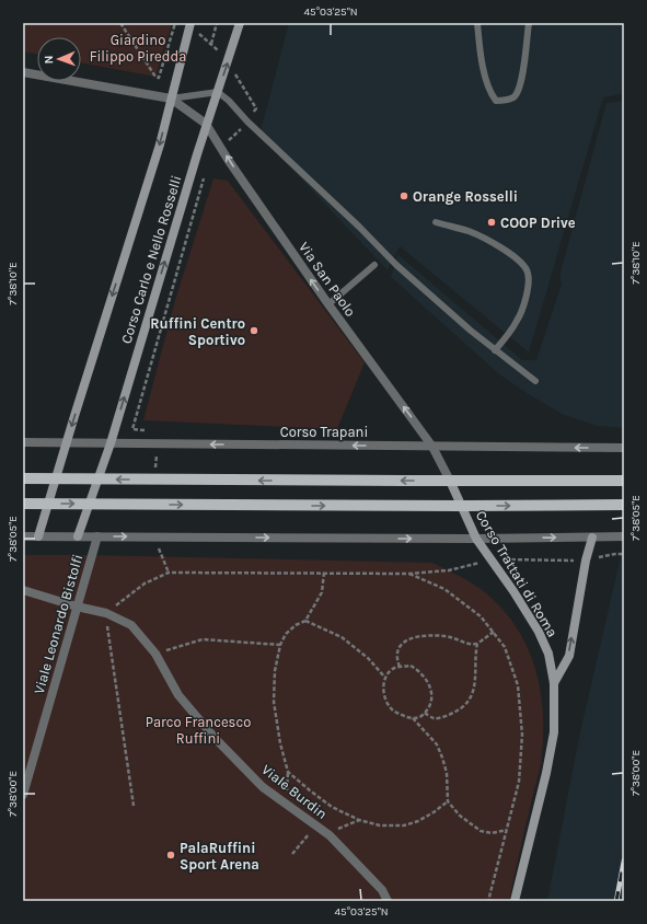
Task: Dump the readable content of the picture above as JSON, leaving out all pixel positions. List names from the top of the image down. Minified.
{"streets":{"street":["Corso Carlo e Nello Rosselli","Via San Paolo","Corso Trapani","Corso Trattati di Roma","Viale Leonardo Bistolfi","Viale Burdin"]},"crossings":[["Corso Carlo e Nello Rosselli","Via San Paolo"],["Corso Carlo e Nello Rosselli","Corso Trapani"],["Via San Paolo","Corso Trapani"],["Via San Paolo","Corso Trattati di Roma"],["Corso Trapani","Corso Trattati di Roma"],["Viale Leonardo Bistolfi","Viale Burdin"]],"one_way":["Via San Paolo","Corso Trapani"],"parks":["Giardino Filippo Piredda","Parco Francesco Ruffini"],"places":["Orange Rosselli","COOP Drive","Ruffini Centro Sportivo","PalaRuffini Sport Arena"],"north":"left","coordinates":["45°03'25\"N","7°38'10\"E","7°38'05\"E","7°38'00\"E"]}
